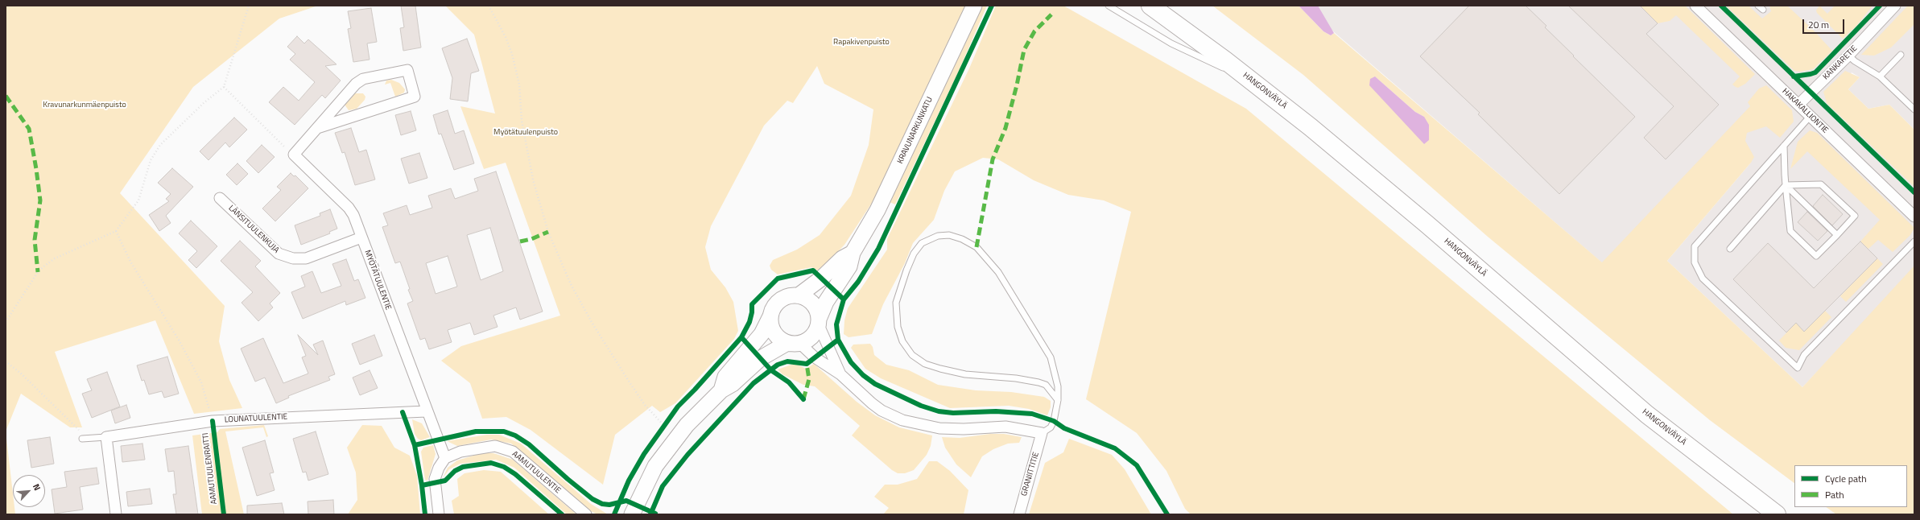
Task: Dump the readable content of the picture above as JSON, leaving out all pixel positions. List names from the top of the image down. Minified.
{"streets":{"highway":["HANGONVÄYLÄ"],"street":["KANKARETIE","HAKAKALLIONTIE","KRAVUNARKUNKATU","LÄNSITUULENKUJA","MYÖTÄTUULENTIE","LOUNATUULENTIE","AAMUTUULENTIE","GRANIITTITIE"],"cycle path":["AAMUTUULENRAITTI"]},"crossings":[["KANKARETIE","HAKAKALLIONTIE"],["LÄNSITUULENKUJA","MYÖTÄTUULENTIE"],["MYÖTÄTUULENTIE","LOUNATUULENTIE"],["MYÖTÄTUULENTIE","AAMUTUULENTIE"]],"parks":["Rapakivenpuisto","Kravunarkunmäenpuisto","Myötätuulenpuisto"],"legend":["Cycle path","Path"],"scale_bar":"20 m","north":"top right"}
